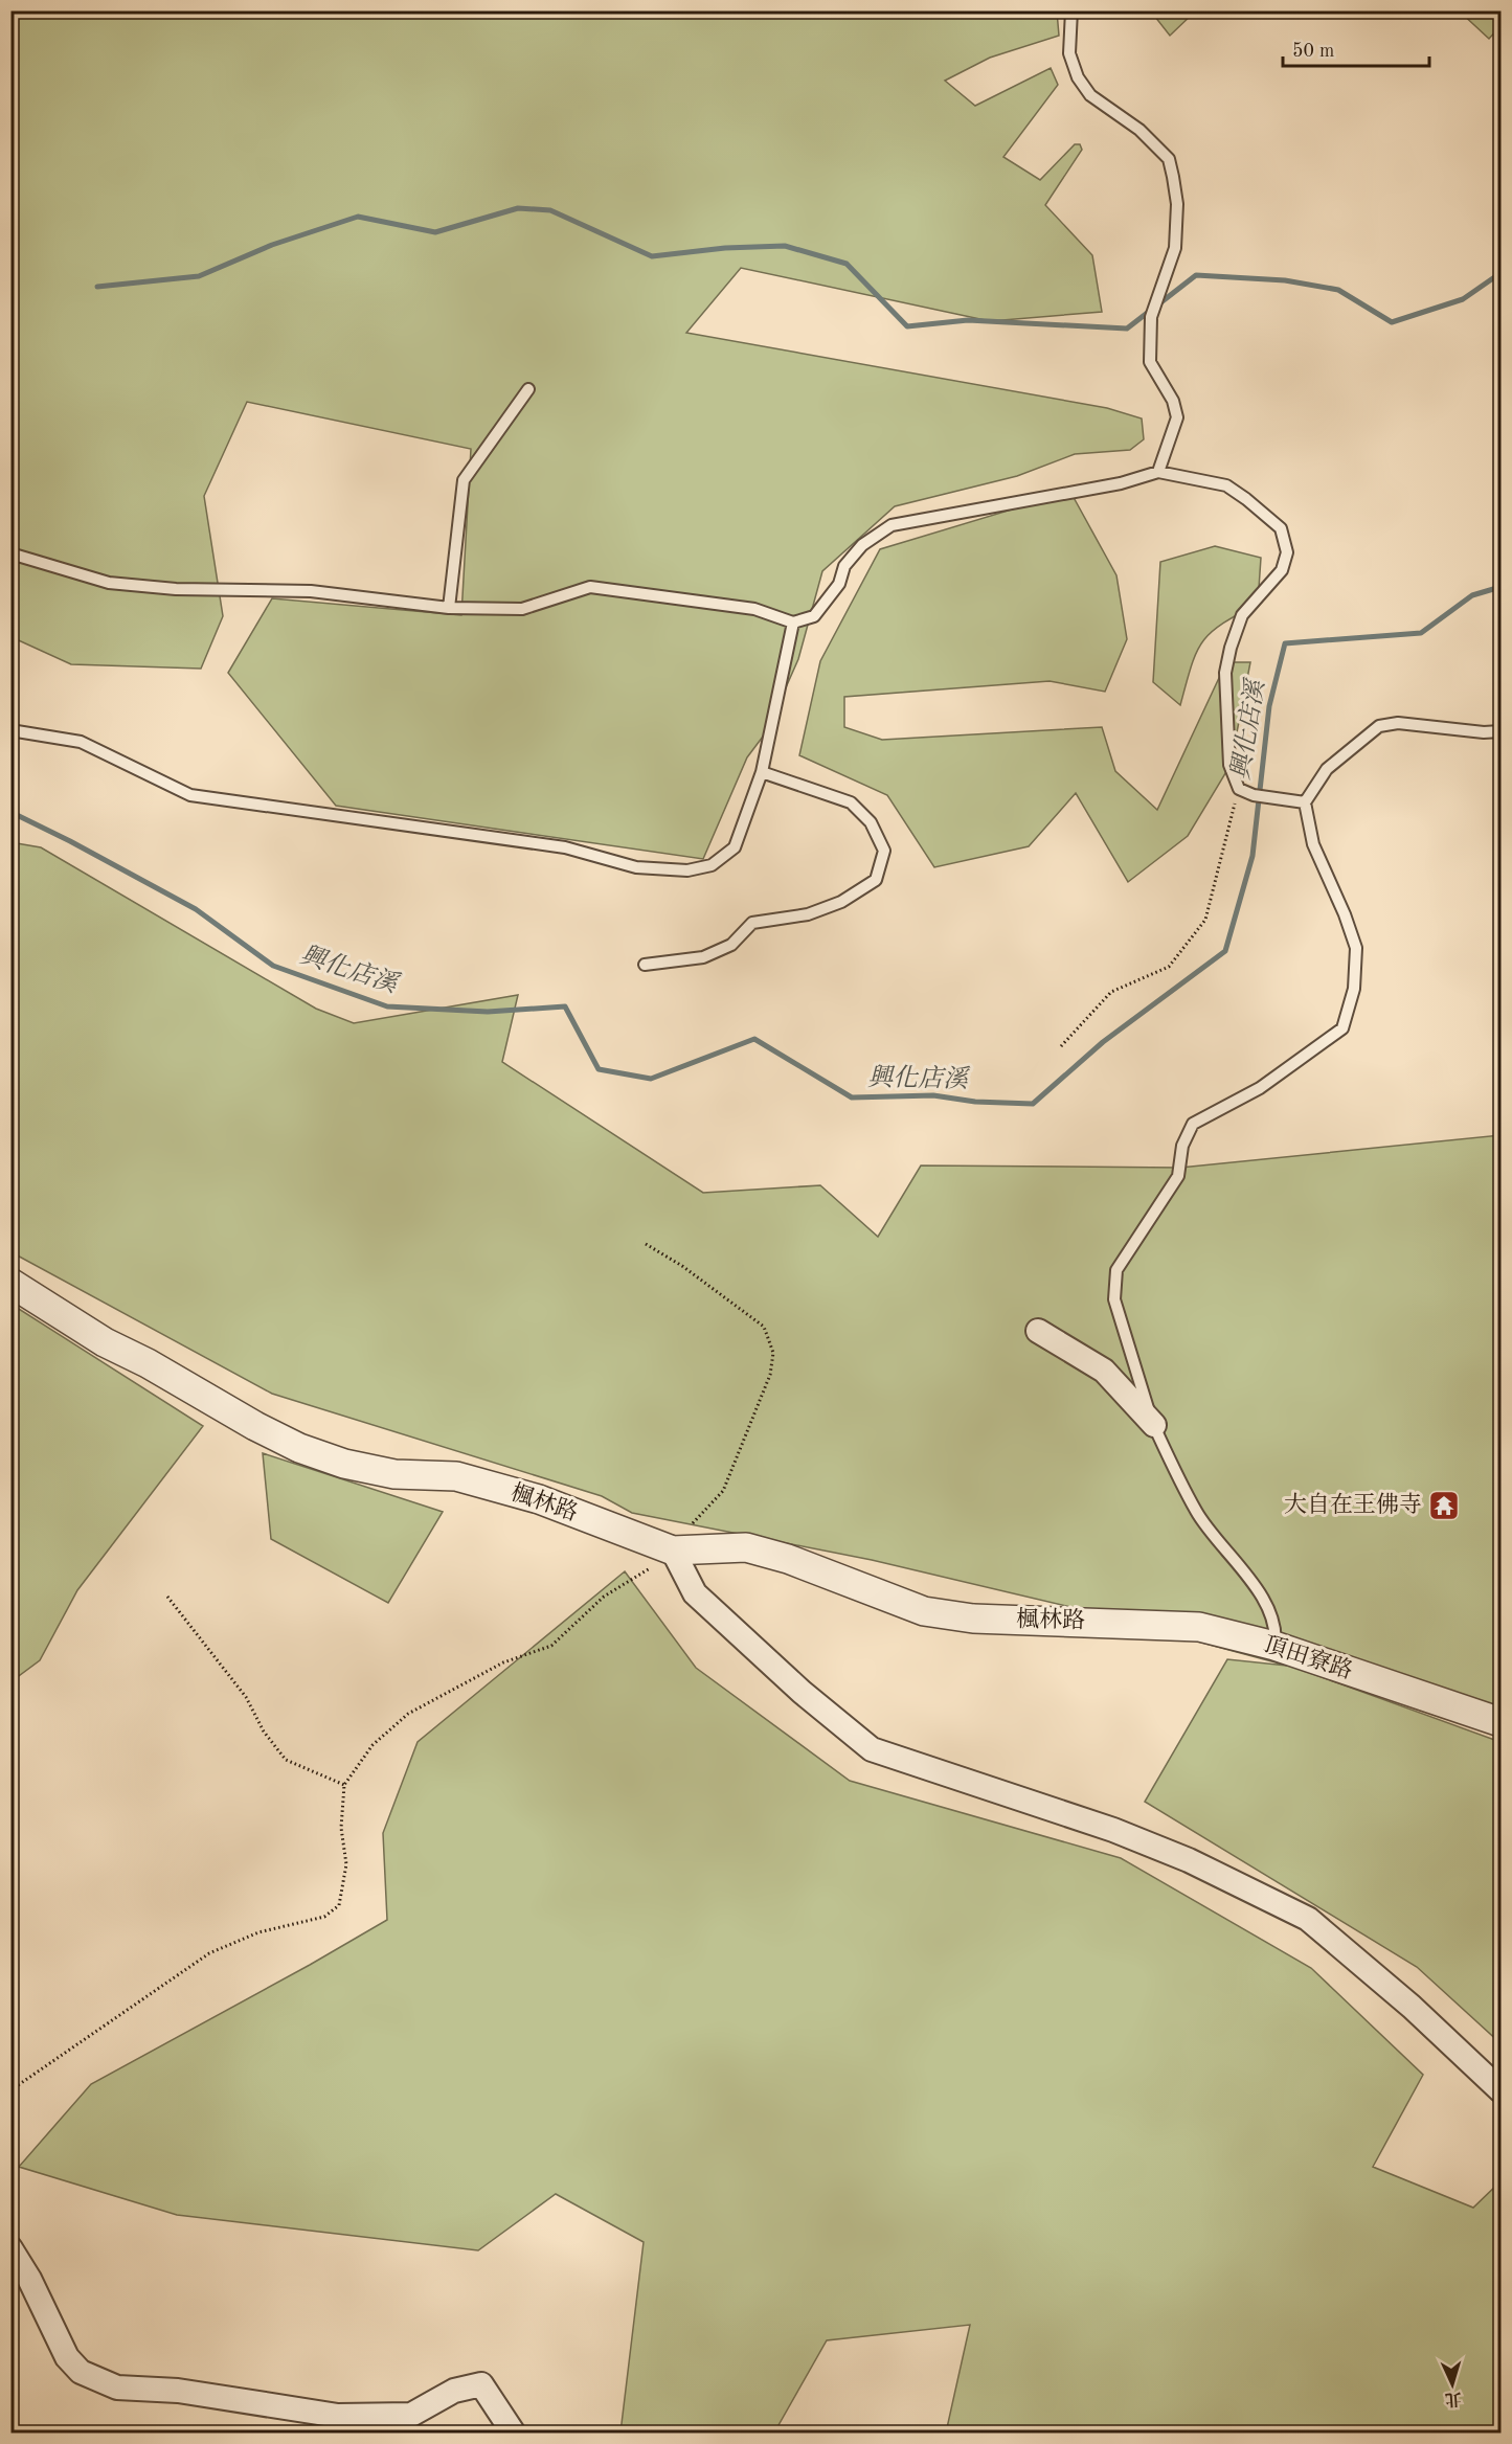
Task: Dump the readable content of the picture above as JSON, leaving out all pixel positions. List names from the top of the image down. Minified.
{"streets":{"street":["楓林路","頂田寮路"]},"crossings":[["楓林路","頂田寮路"]],"water":["興化店溪"],"places":{"temple":["大自在王佛寺"]},"scale_bar":"50 m","north":"bottom"}
